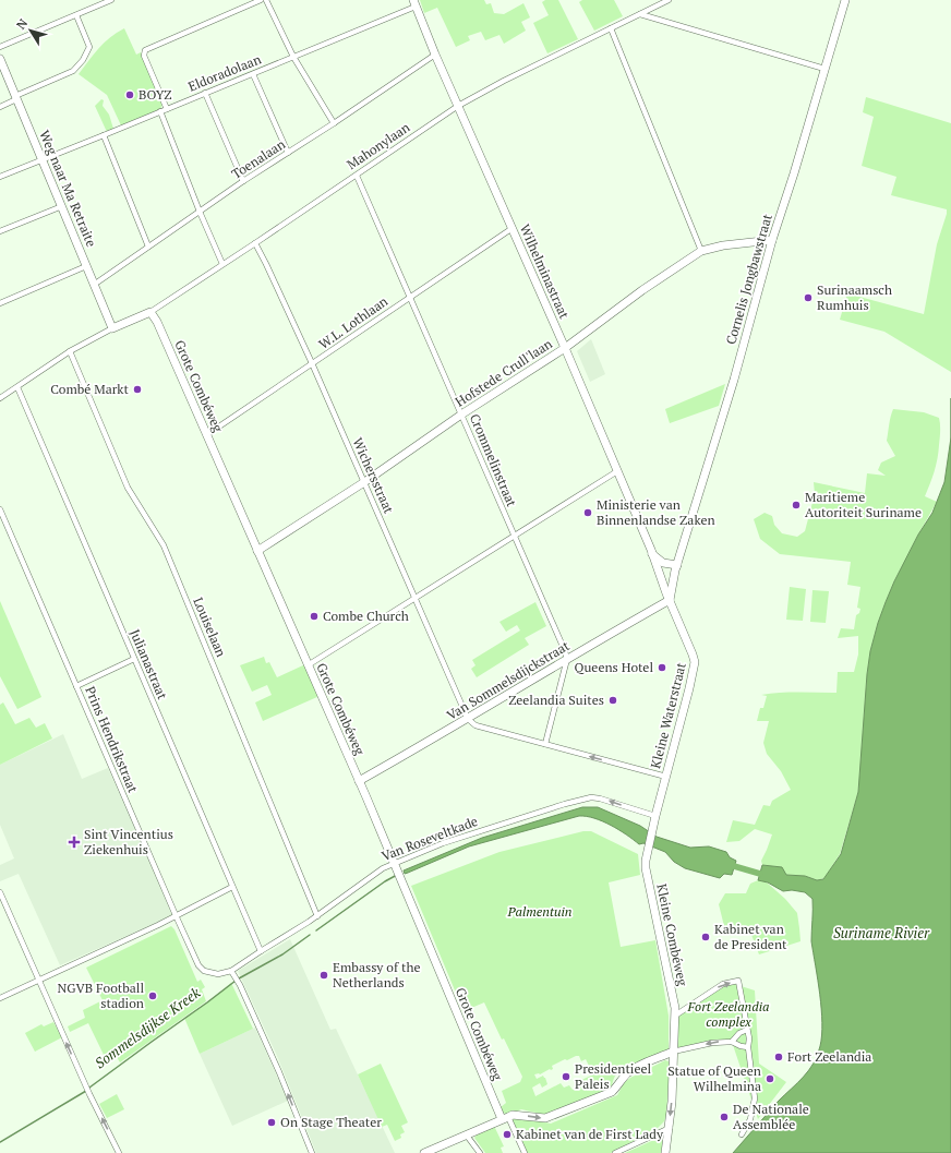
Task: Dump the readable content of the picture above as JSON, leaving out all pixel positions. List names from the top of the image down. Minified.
{"streets":{"street":["Eldoradolaan","Mahonylaan","Toenalaan","Weg naar Ma Retraite","Wilhelminastraat","Cornelis Jongbawstraat","W.L. Lothlaan","Hofstede Crull'laan","Grote Combéweg","Crommelinstraat","Wichersstraat","Louiselaan","Julianastraat","Van Sommelsdijckstraat","Kleine Waterstraat","Prins Hendrikstraat","Van Roseveltkade","Kleine Combéweg"]},"crossings":[["Eldoradolaan","Weg naar Ma Retraite"],["Eldoradolaan","Wilhelminastraat"],["Mahonylaan","Weg naar Ma Retraite"],["Mahonylaan","Wilhelminastraat"],["Mahonylaan","Grote Combéweg"],["Mahonylaan","Crommelinstraat"],["Mahonylaan","Wichersstraat"],["Toenalaan","Weg naar Ma Retraite"],["Toenalaan","Wilhelminastraat"],["Wilhelminastraat","W.L. Lothlaan"],["Wilhelminastraat","Hofstede Crull'laan"],["Wilhelminastraat","Kleine Waterstraat"],["Cornelis Jongbawstraat","Hofstede Crull'laan"],["W.L. Lothlaan","Grote Combéweg"],["W.L. Lothlaan","Crommelinstraat"],["W.L. Lothlaan","Wichersstraat"],["Hofstede Crull'laan","Grote Combéweg"],["Hofstede Crull'laan","Crommelinstraat"],["Hofstede Crull'laan","Wichersstraat"],["Grote Combéweg","Van Sommelsdijckstraat"],["Grote Combéweg","Van Roseveltkade"],["Crommelinstraat","Van Sommelsdijckstraat"],["Wichersstraat","Van Sommelsdijckstraat"],["Louiselaan","Van Roseveltkade"],["Julianastraat","Van Roseveltkade"],["Van Sommelsdijckstraat","Kleine Waterstraat"],["Kleine Waterstraat","Van Roseveltkade"],["Kleine Waterstraat","Kleine Combéweg"],["Prins Hendrikstraat","Van Roseveltkade"]],"one_way":["Van Roseveltkade"],"water":["Suriname Rivier","Sommelsdijkse Kreek"],"parks":["Palmentuin","Fort Zeelandia complex"],"places":{"other":["BOYZ","Surinaamsch Rumhuis","Combé Markt","Maritieme Autoriteit Suriname","Ministerie van Binnenlandse Zaken","Combe Church","Queens Hotel","Zeelandia Suites","Kabinet van de President","Embassy of the Netherlands","NGVB Football stadion","Fort Zeelandia","Presidentieel Paleis","Statue of Queen Wilhelmina","De Nationale Assemblée","On Stage Theater","Kabinet van de First Lady"],"health":["Sint Vincentius Ziekenhuis"]},"north":"top left"}
